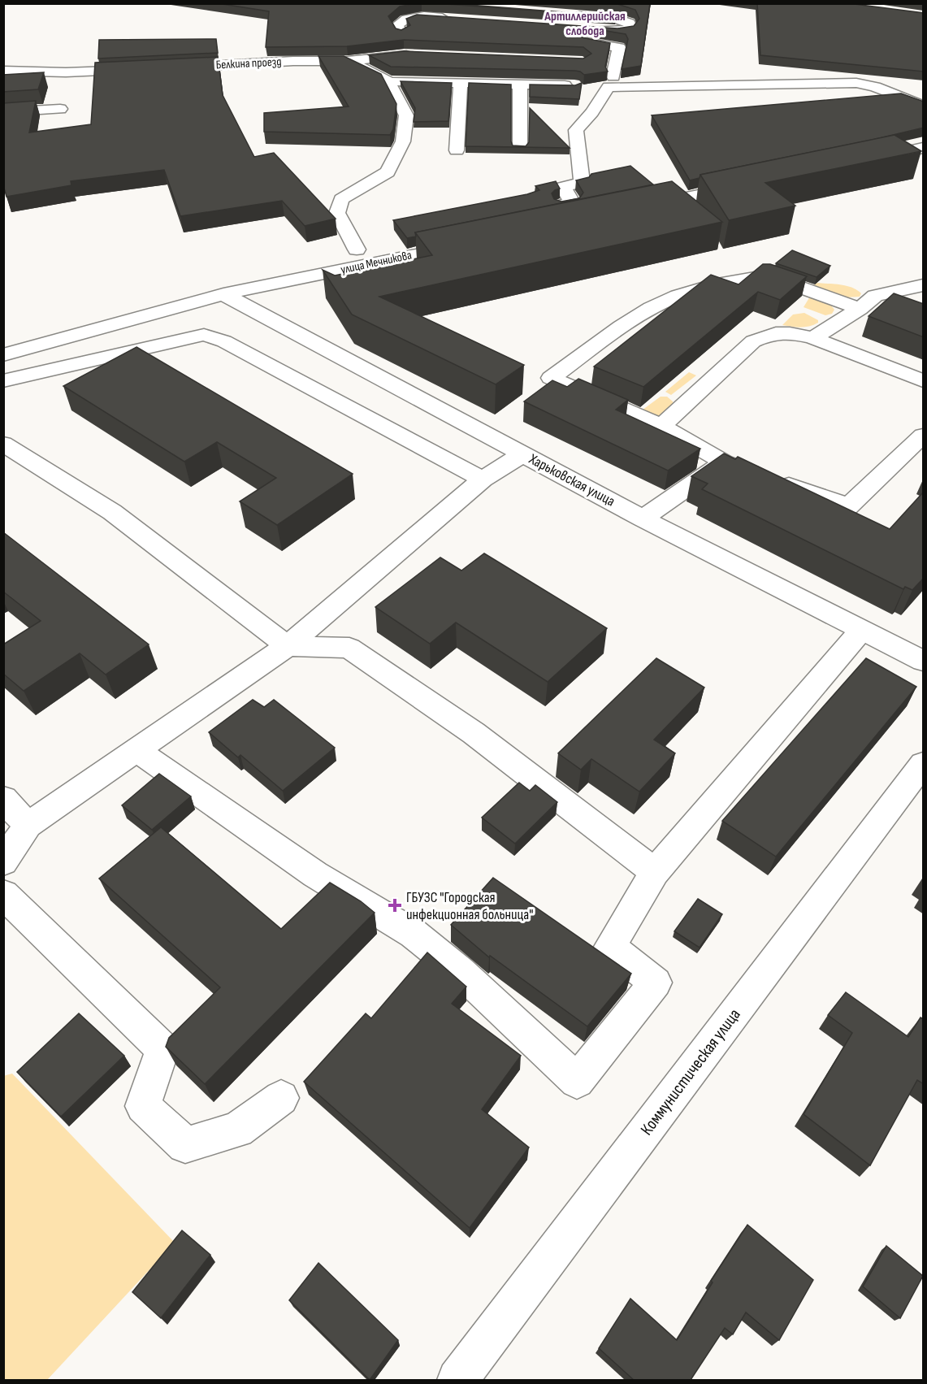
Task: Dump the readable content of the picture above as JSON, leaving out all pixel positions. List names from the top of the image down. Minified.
{"streets":{"street":["Белкина проезд","улица Мечникова","Харьковская улица","Коммунистическая улица"]},"crossings":[["улица Мечникова","Харьковская улица"]],"districts":["Артиллерийская слобода"],"places":{"health":["ГБУЗС \"Городская инфекционная больница\""]}}
